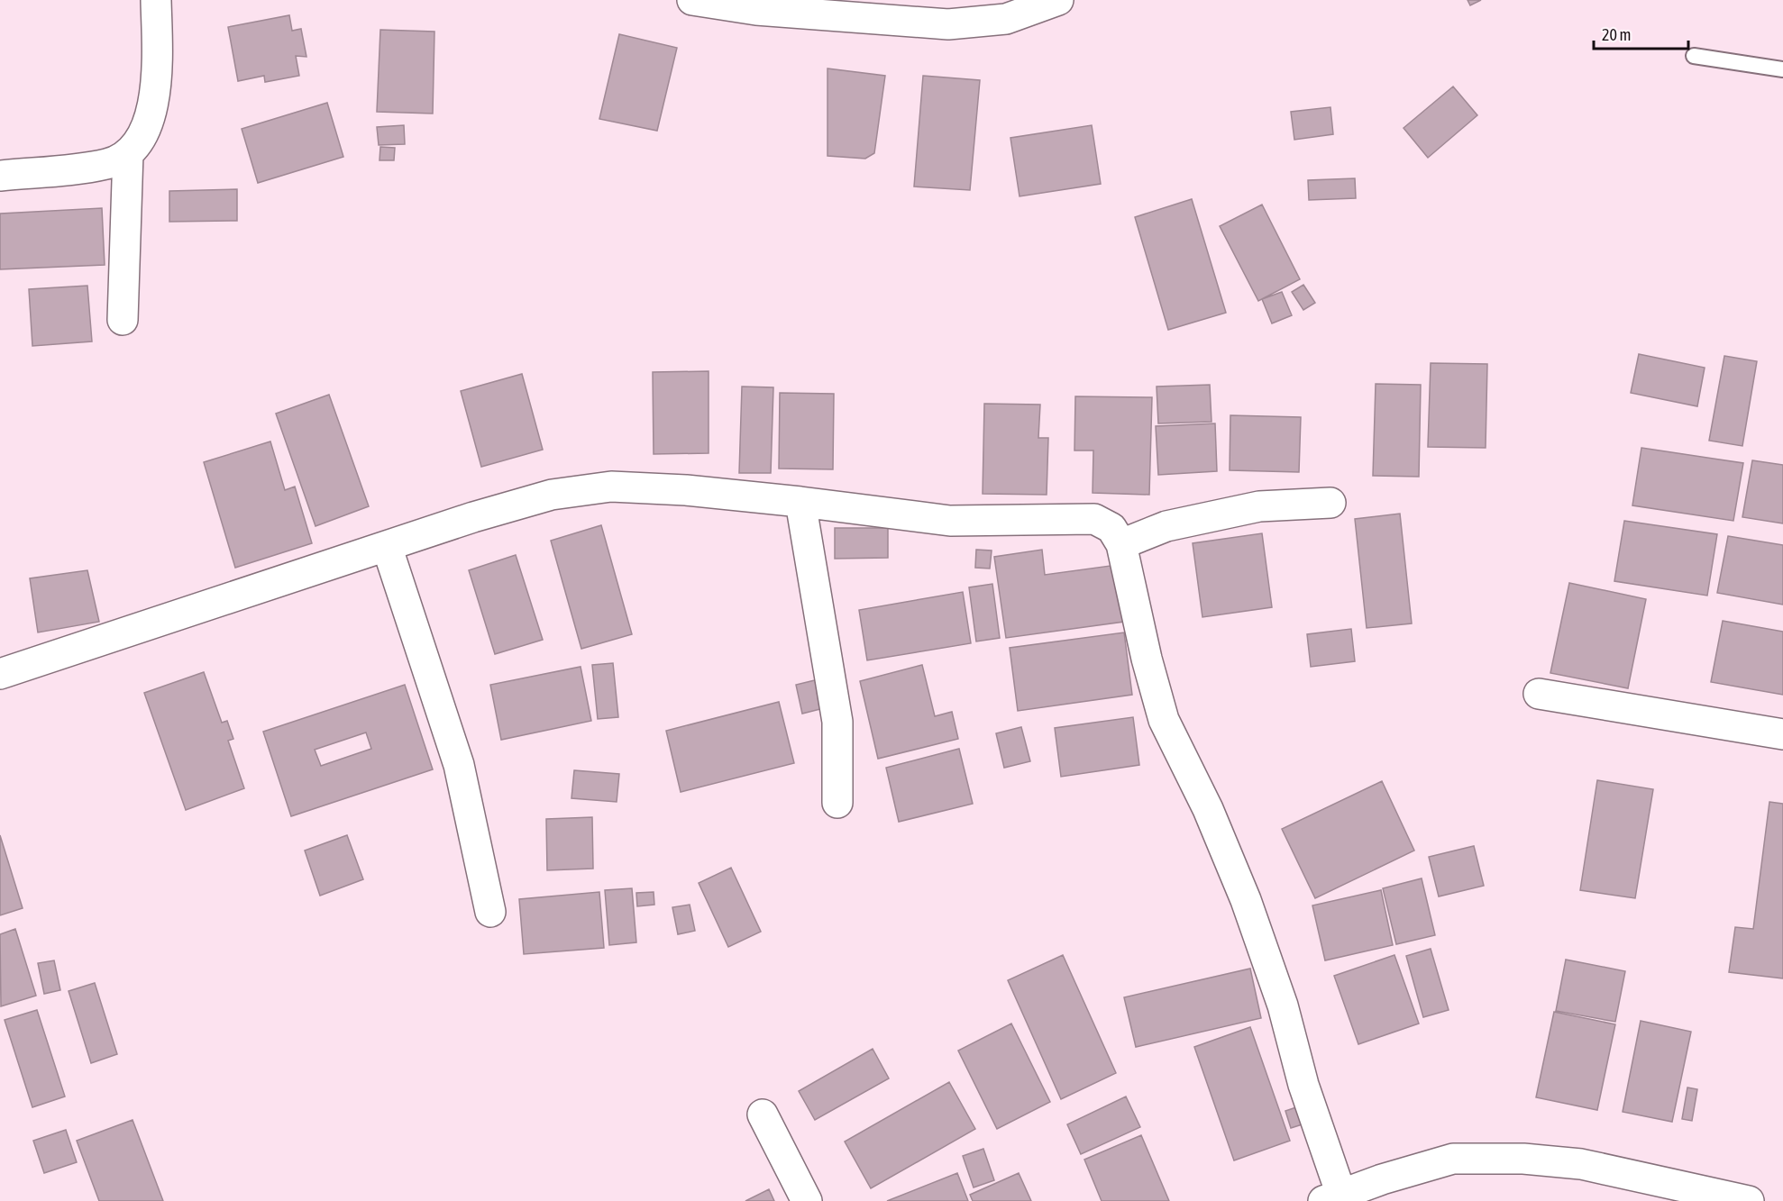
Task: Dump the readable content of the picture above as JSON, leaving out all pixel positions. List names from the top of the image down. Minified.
{"scale_bar":"20 m"}
